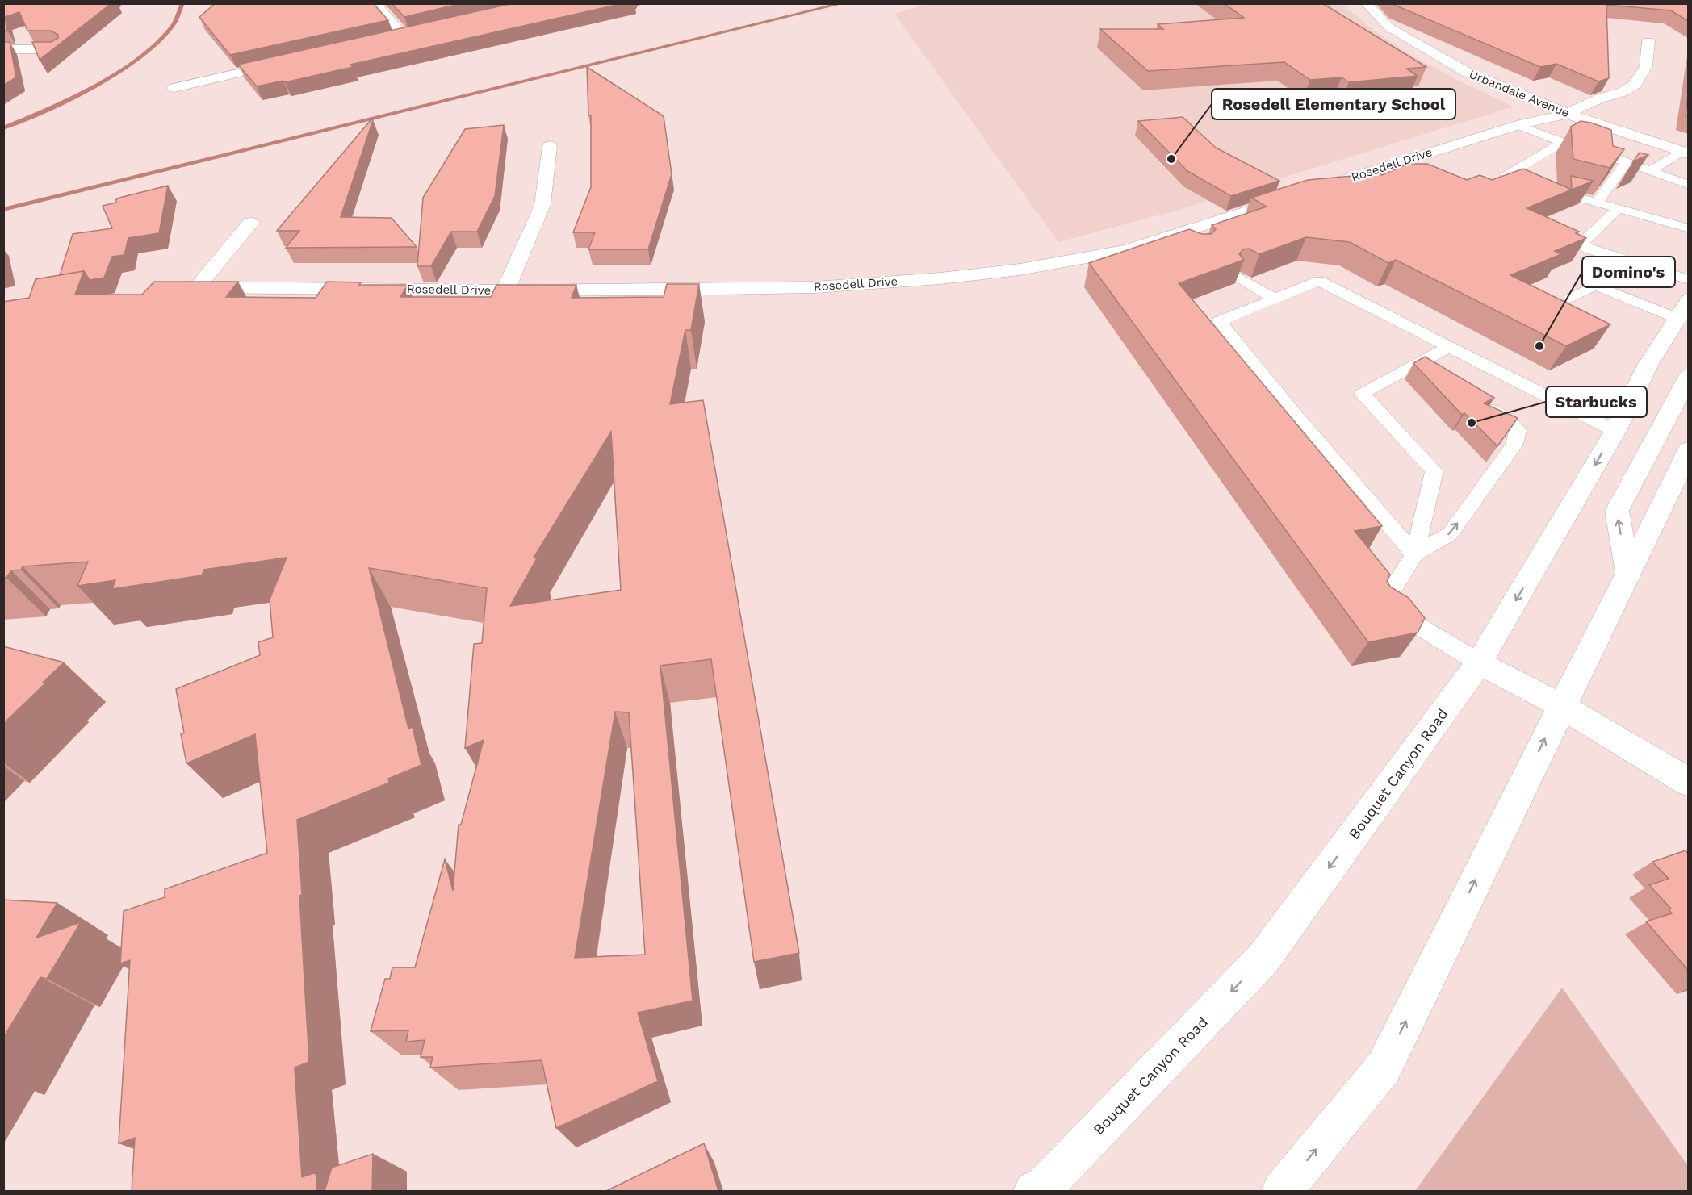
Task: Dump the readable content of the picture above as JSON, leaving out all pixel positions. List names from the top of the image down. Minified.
{"streets":{"street":["Urbandale Avenue","Rosedell Drive","Bouquet Canyon Road"]},"crossings":[["Urbandale Avenue","Rosedell Drive"]],"places":["Rosedell Elementary School","Domino's","Starbucks"]}
